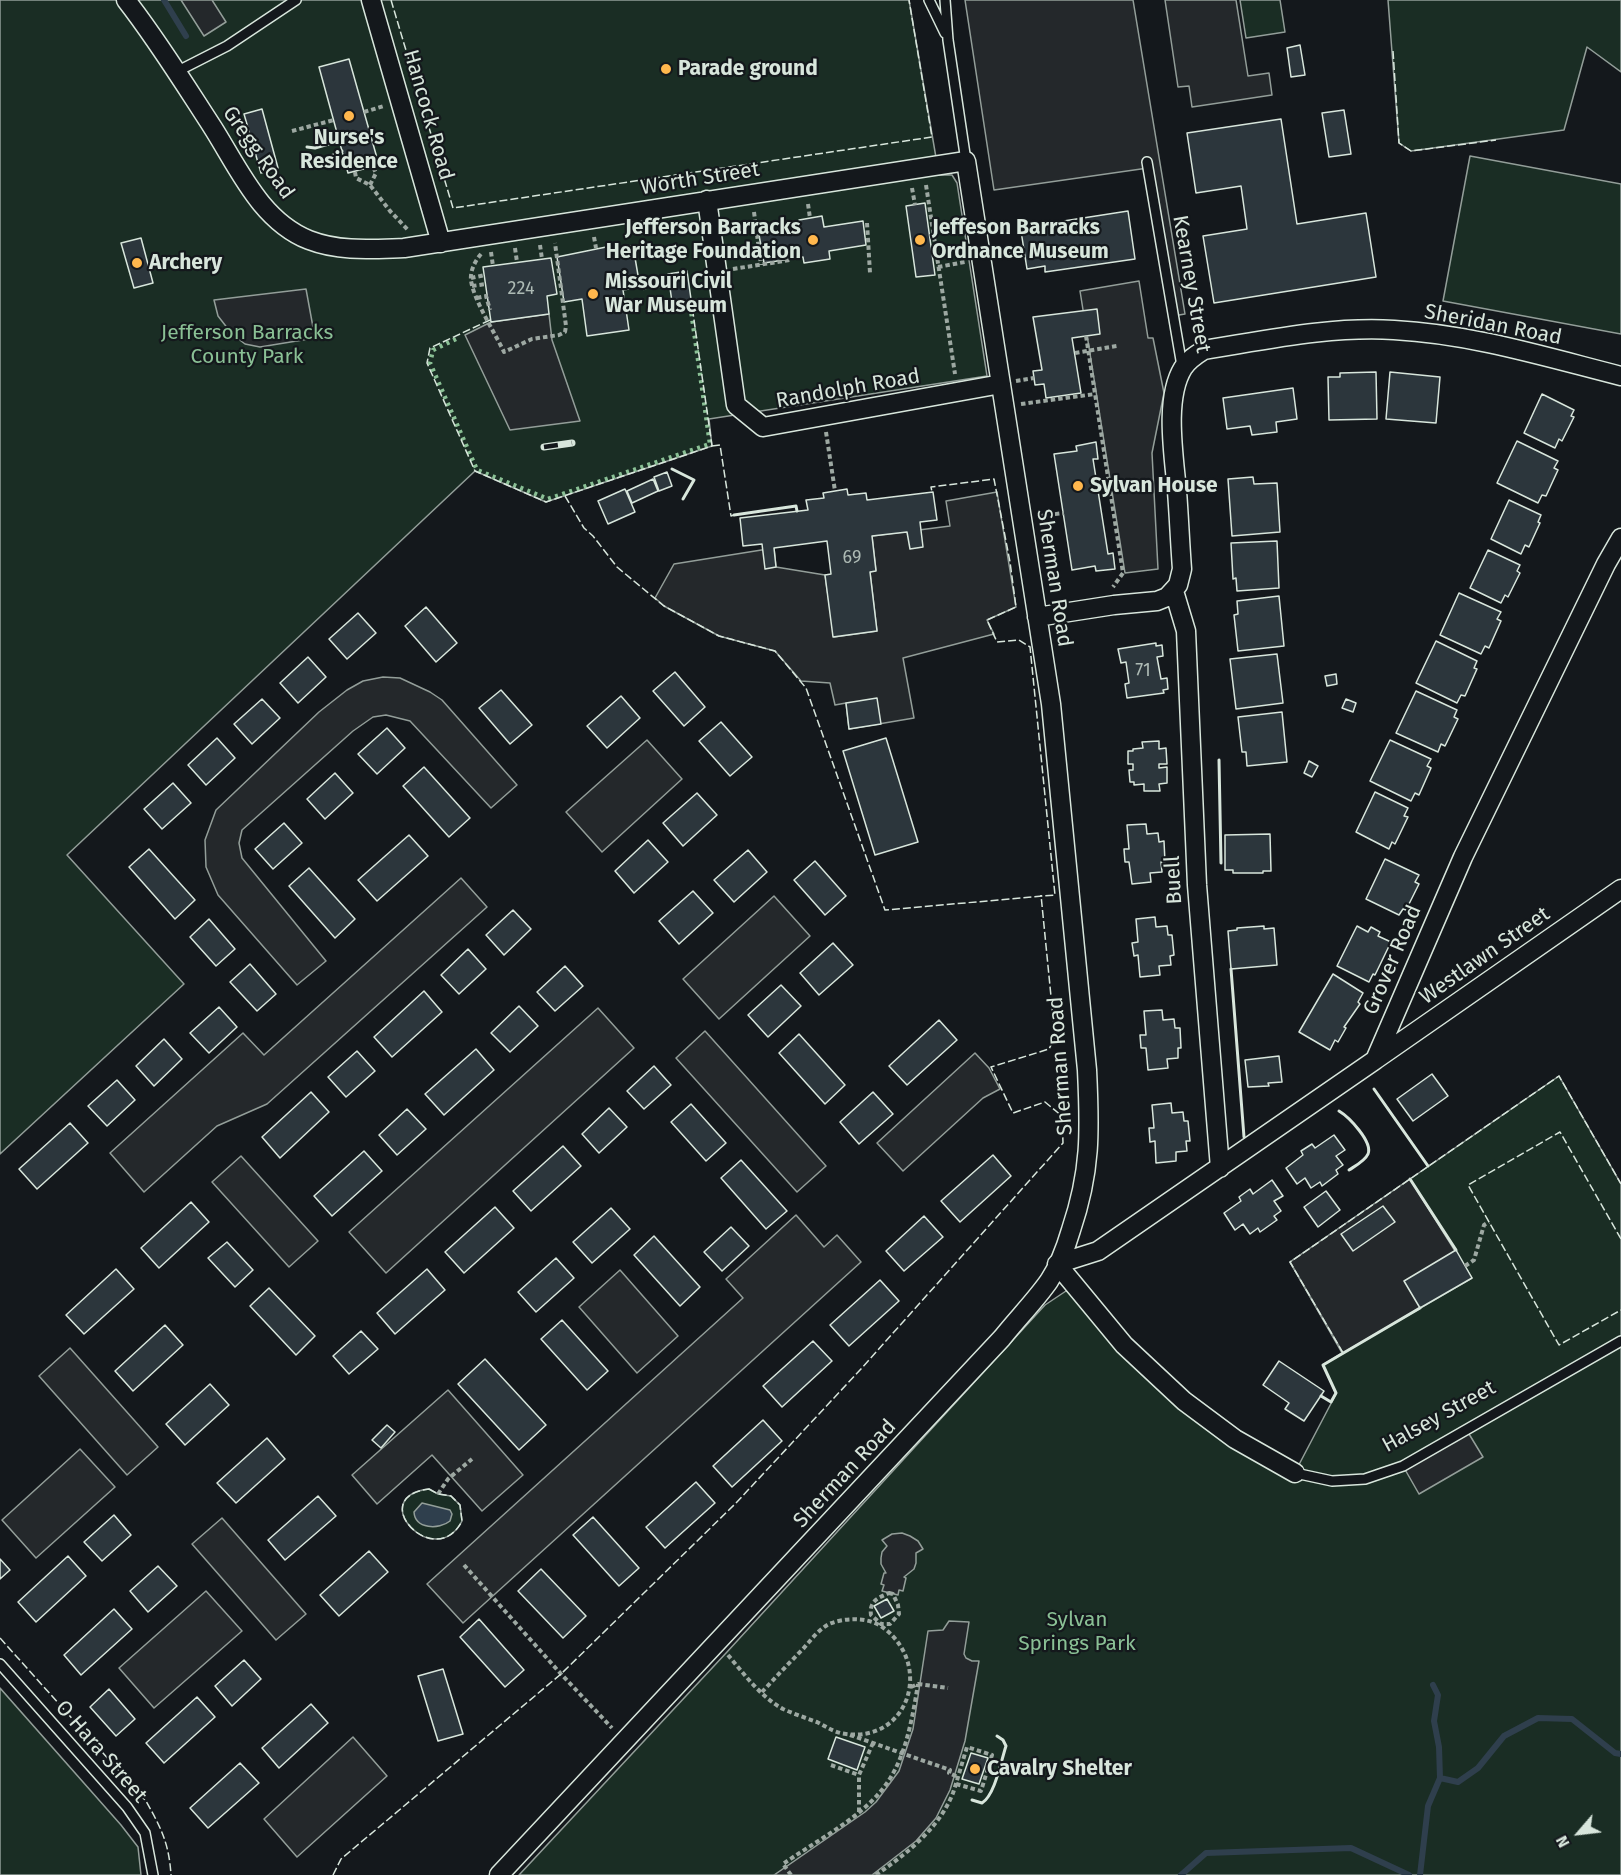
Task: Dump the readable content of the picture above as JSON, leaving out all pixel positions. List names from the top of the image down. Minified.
{"streets":{"street":["Hancock Road","Gregg Road","Worth Street","Kearney Street","Sheridan Road","Randolph Road","Sherman Road","Buell","Westlawn Street","Grover Road","Halsey Street"],"lane":["O Hara Street"]},"crossings":[["Hancock Road","Gregg Road"],["Hancock Road","Worth Street"],["Gregg Road","Worth Street"],["Worth Street","Randolph Road"],["Worth Street","Sherman Road"],["Kearney Street","Sheridan Road"],["Kearney Street","Buell"],["Randolph Road","Sherman Road"],["Sherman Road","Halsey Street"],["Westlawn Street","Grover Road"]],"parks":["Jefferson Barracks County Park","Sylvan Springs Park"],"places":["Parade ground","Nurse's Residence","Jefferson Barracks Heritage Foundation","Jeffeson Barracks Ordnance Museum","Archery","Missouri Civil War Museum","Sylvan House","Cavalry Shelter"],"house_numbers":["224","69","71"],"north":"bottom left"}
